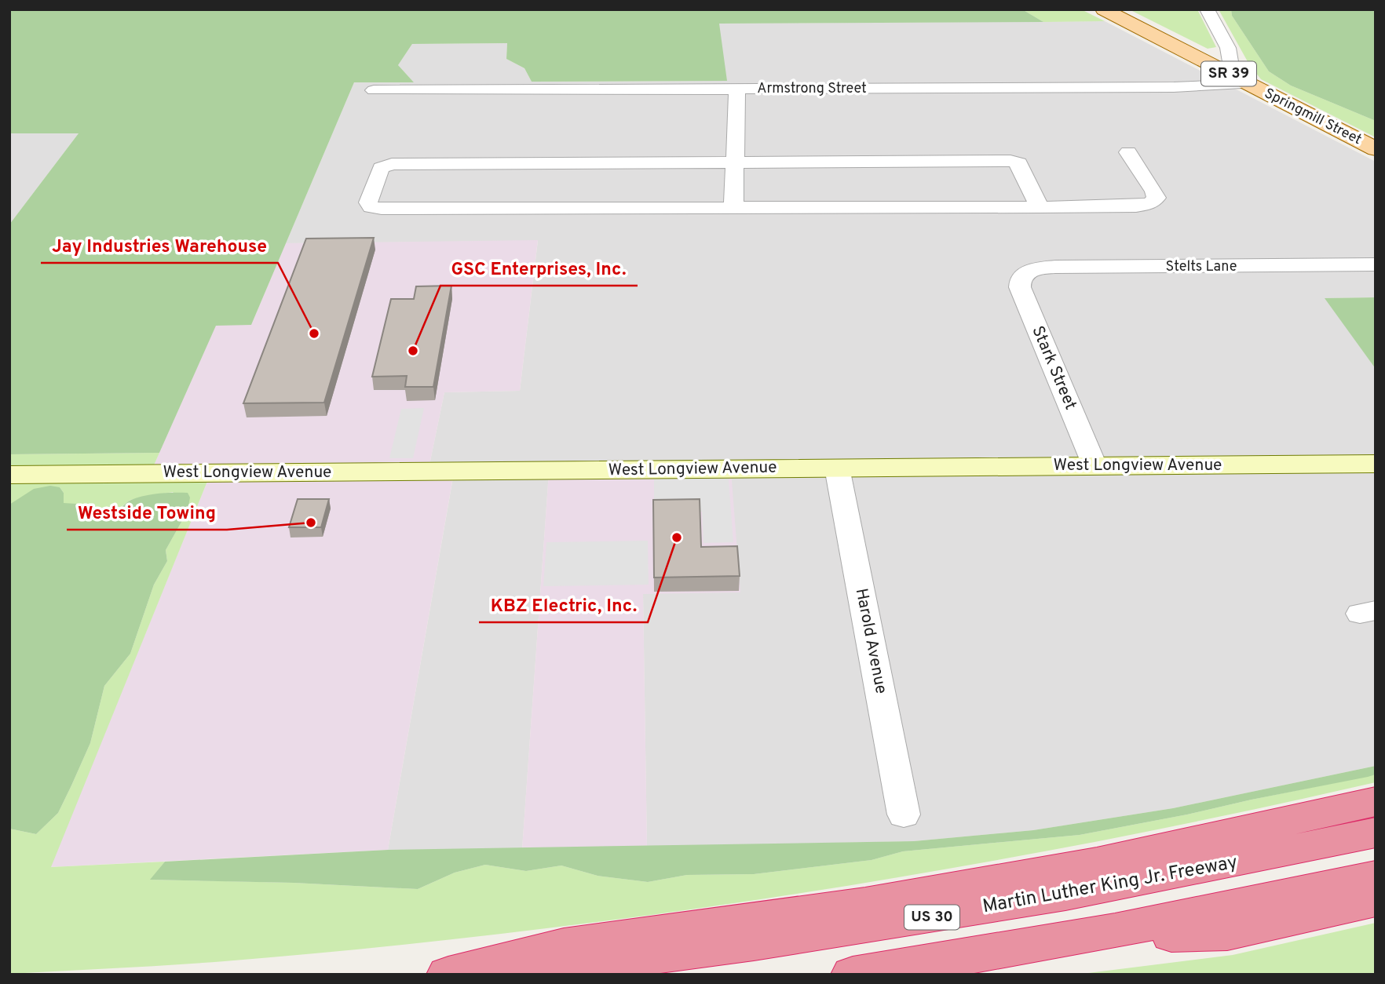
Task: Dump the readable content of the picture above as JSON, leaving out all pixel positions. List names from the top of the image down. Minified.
{"streets":{"highway":["Martin Luther King Jr. Freeway","US 30"],"main road":["SR 39","Springmill Street"],"street":["Armstrong Street","Stelts Lane","Stark Street","West Longview Avenue","Harold Avenue"]},"crossings":[["Armstrong Street","Springmill Street"],["Stelts Lane","Stark Street"],["Stark Street","West Longview Avenue"],["West Longview Avenue","Harold Avenue"]],"places":["Jay Industries Warehouse","GSC Enterprises, Inc.","Westside Towing","KBZ Electric, Inc."]}
